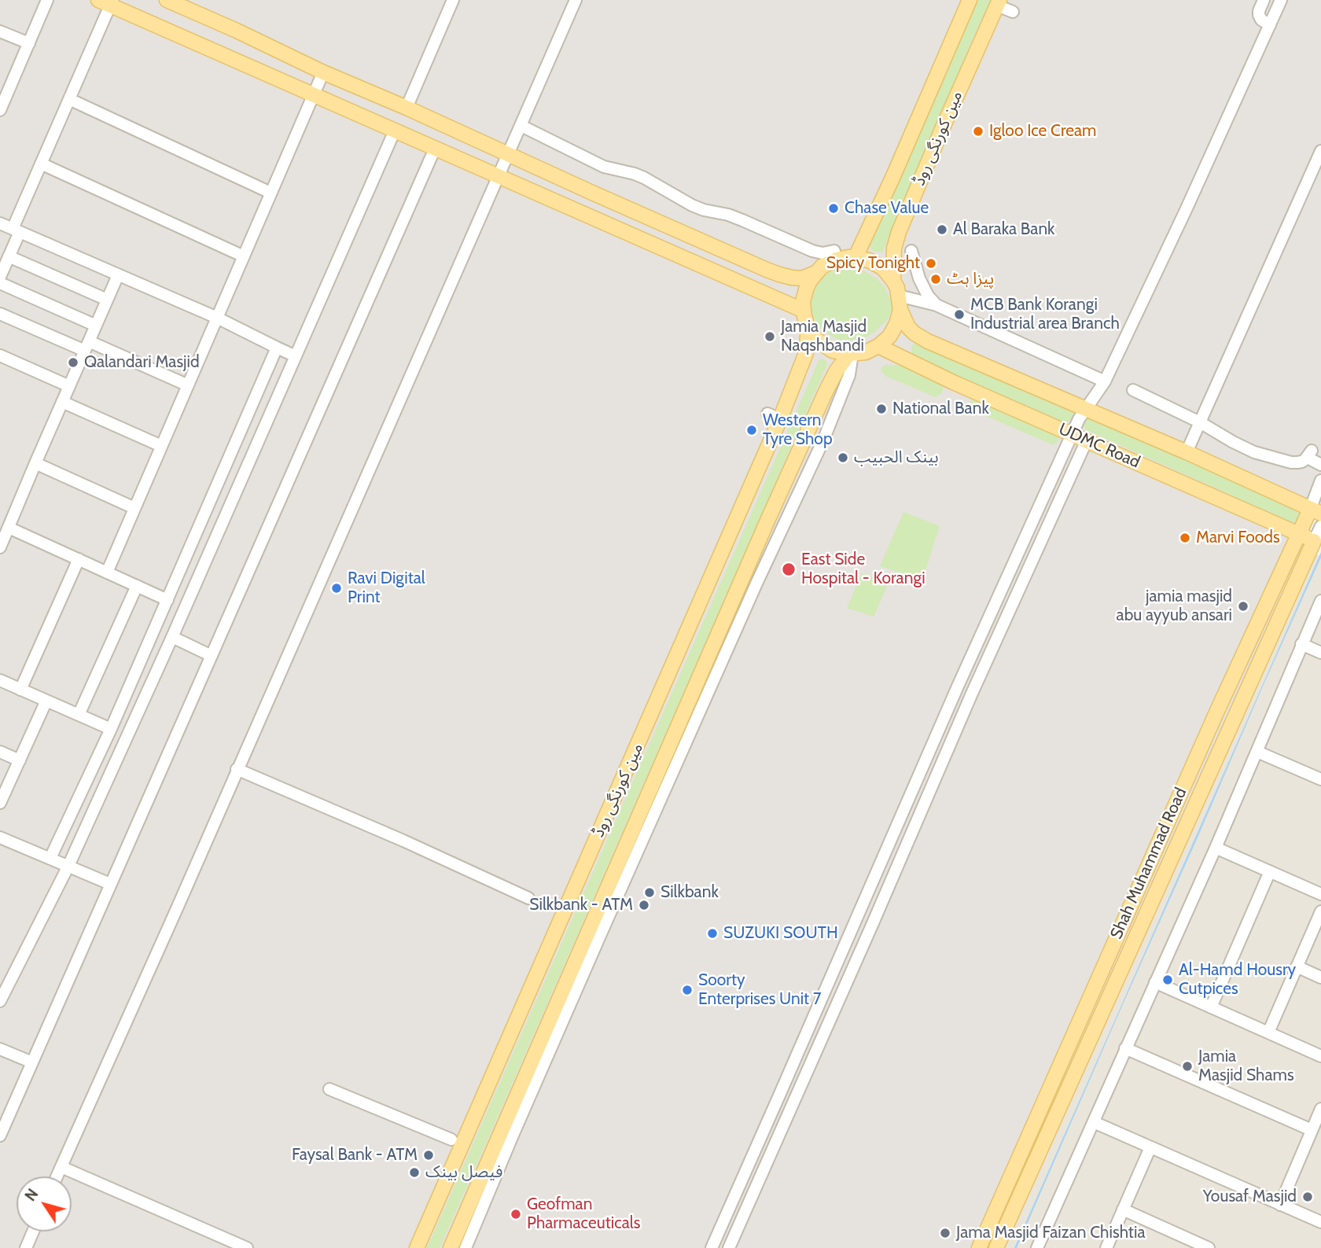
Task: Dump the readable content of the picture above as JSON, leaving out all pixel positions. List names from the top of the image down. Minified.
{"streets":{"main road":["مین کورنگی روڈ","UDMC Road","Shah Muhammad Road"]},"crossings":[["مین کورنگی روڈ","UDMC Road"],["UDMC Road","Shah Muhammad Road"]],"places":["Igloo Ice Cream","Chase Value","Al Baraka Bank","Spicy Tonight","پیزا ہٹ","MCB Bank Korangi Industrial area Branch","Jamia Masjid Naqshbandi","Qalandari Masjid","National Bank","Western Tyre Shop","بينک الحبيب","Marvi Foods","East Side Hospital - Korangi","Ravi Digital Print","jamia masjid abu ayyub ansari","Silkbank","Silkbank - ATM","SUZUKI SOUTH","Al-Hamd Housry Cutpices","Soorty Enterprises Unit 7","Jamia Masjid Shams","Faysal Bank - ATM","فیصل بینک","Yousaf Masjid","Geofman Pharmaceuticals","Jama Masjid Faizan Chishtia"],"north":"top left"}
